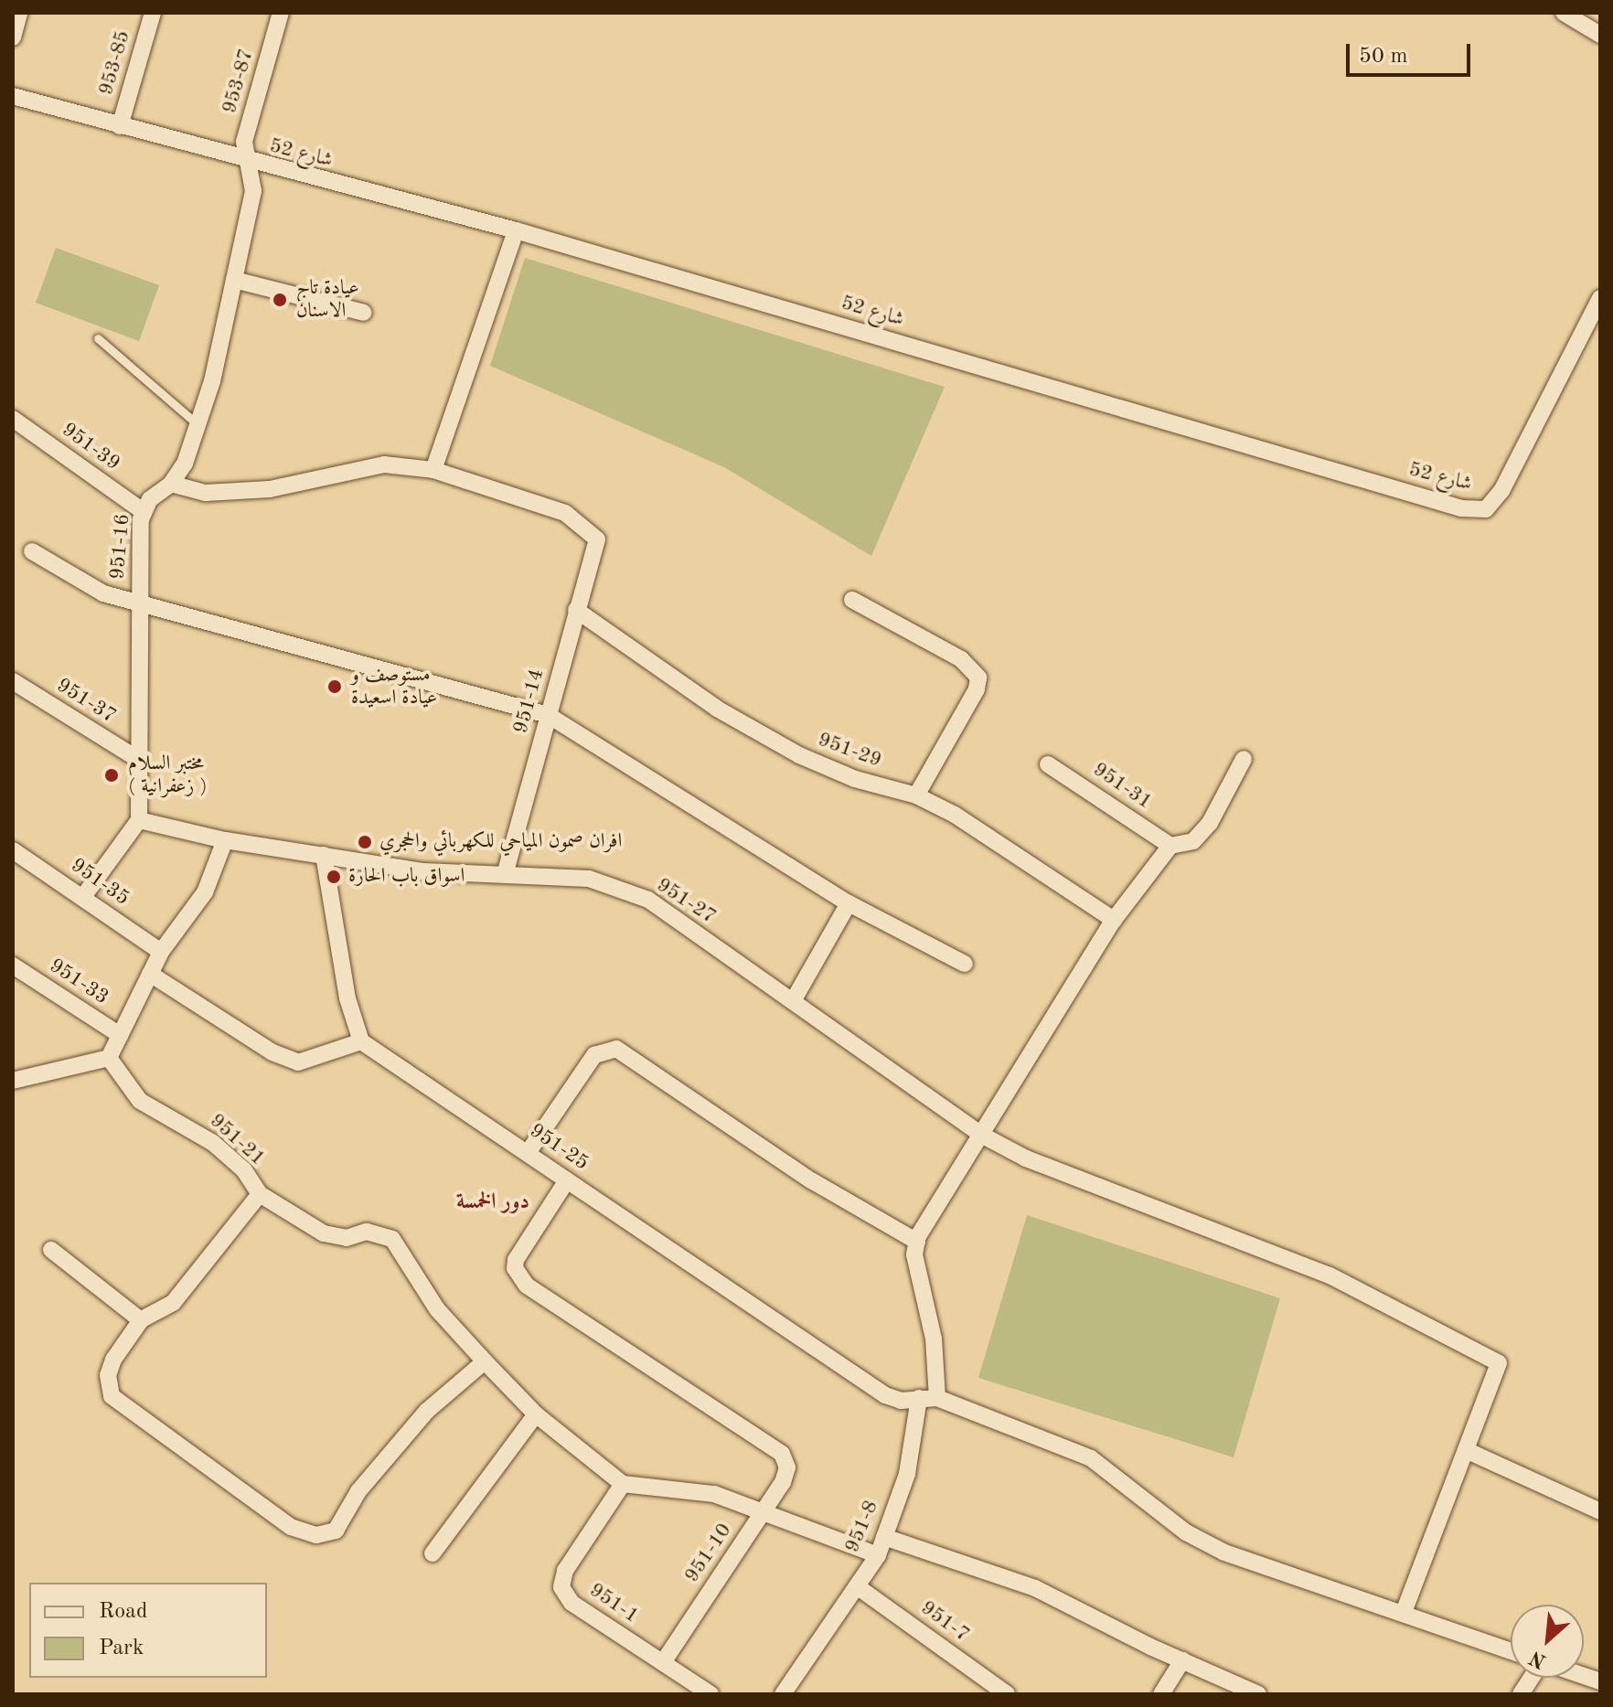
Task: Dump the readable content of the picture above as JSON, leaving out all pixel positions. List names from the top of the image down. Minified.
{"streets":{"street":["953-85","953-87","شارع 52","951-39","951-16","951-37","951-14","951-29","951-31","951-35","951-27","951-33","951-21","951-25","951-8","951-10","951-1","951-7"]},"crossings":[["953-85","شارع 52"],["953-87","شارع 52"],["953-87","951-16"],["شارع 52","951-16"],["951-39","951-16"],["951-16","951-37"],["951-16","951-27"],["951-14","951-29"],["951-14","951-27"],["951-25","951-8"],["951-25","951-10"],["951-8","951-7"],["951-10","951-1"]],"districts":["دور الخمسة"],"places":["عيادة تاج الاسنان","مستوصف و عيادة اسعيدة","مختبر السلام ( زعفرانية )","افران صمون المياحي للكهربائي والحجري","اسواق باب الحارة"],"legend":["Road","Park"],"scale_bar":"50 m","north":"bottom left"}
